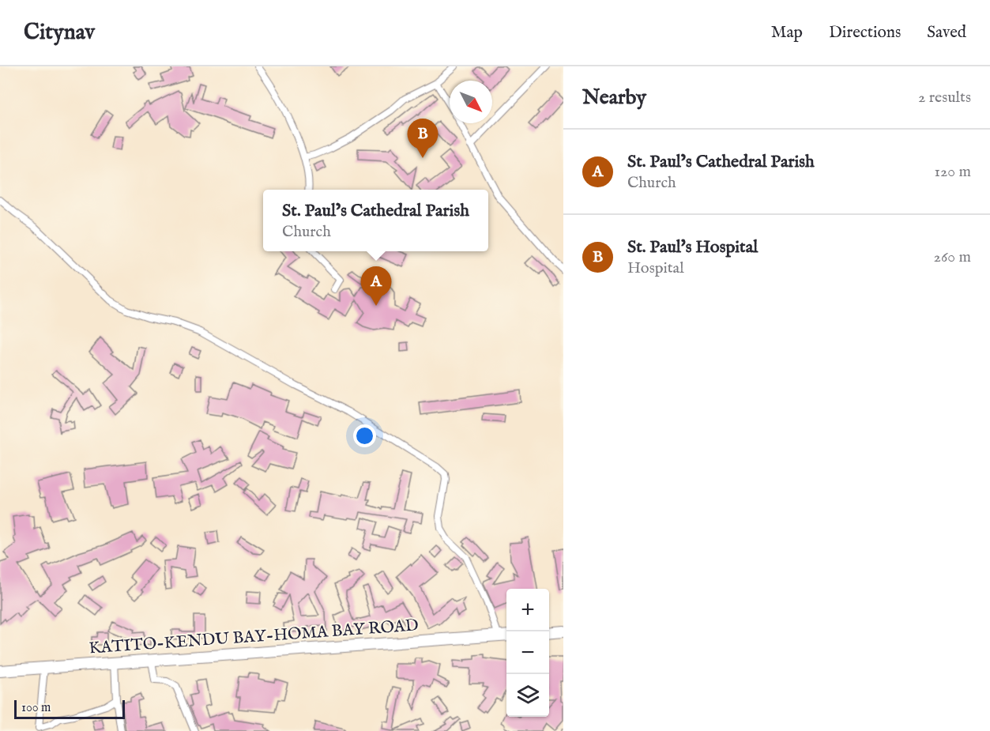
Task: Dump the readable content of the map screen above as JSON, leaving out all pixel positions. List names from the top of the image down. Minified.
{"streets":{"highway":["KATITO-KENDU BAY-HOMA BAY ROAD"]},"scale_bar":"100 m","north":"bottom right","page":{"header":"Citynav","nav":["Map","Directions","Saved"],"heading":["Nearby","2 results"],"pins":["B","A"],"list":[{"mark":"A","name":"St. Paul’s Cathedral Parish","note":"Church","value":"120 m"},{"mark":"B","name":"St. Paul's Hospital","note":"Hospital","value":"260 m"}],"popup":["St. Paul’s Cathedral Parish","Church"],"map_buttons":["+","−"],"scale":"100 m"}}
